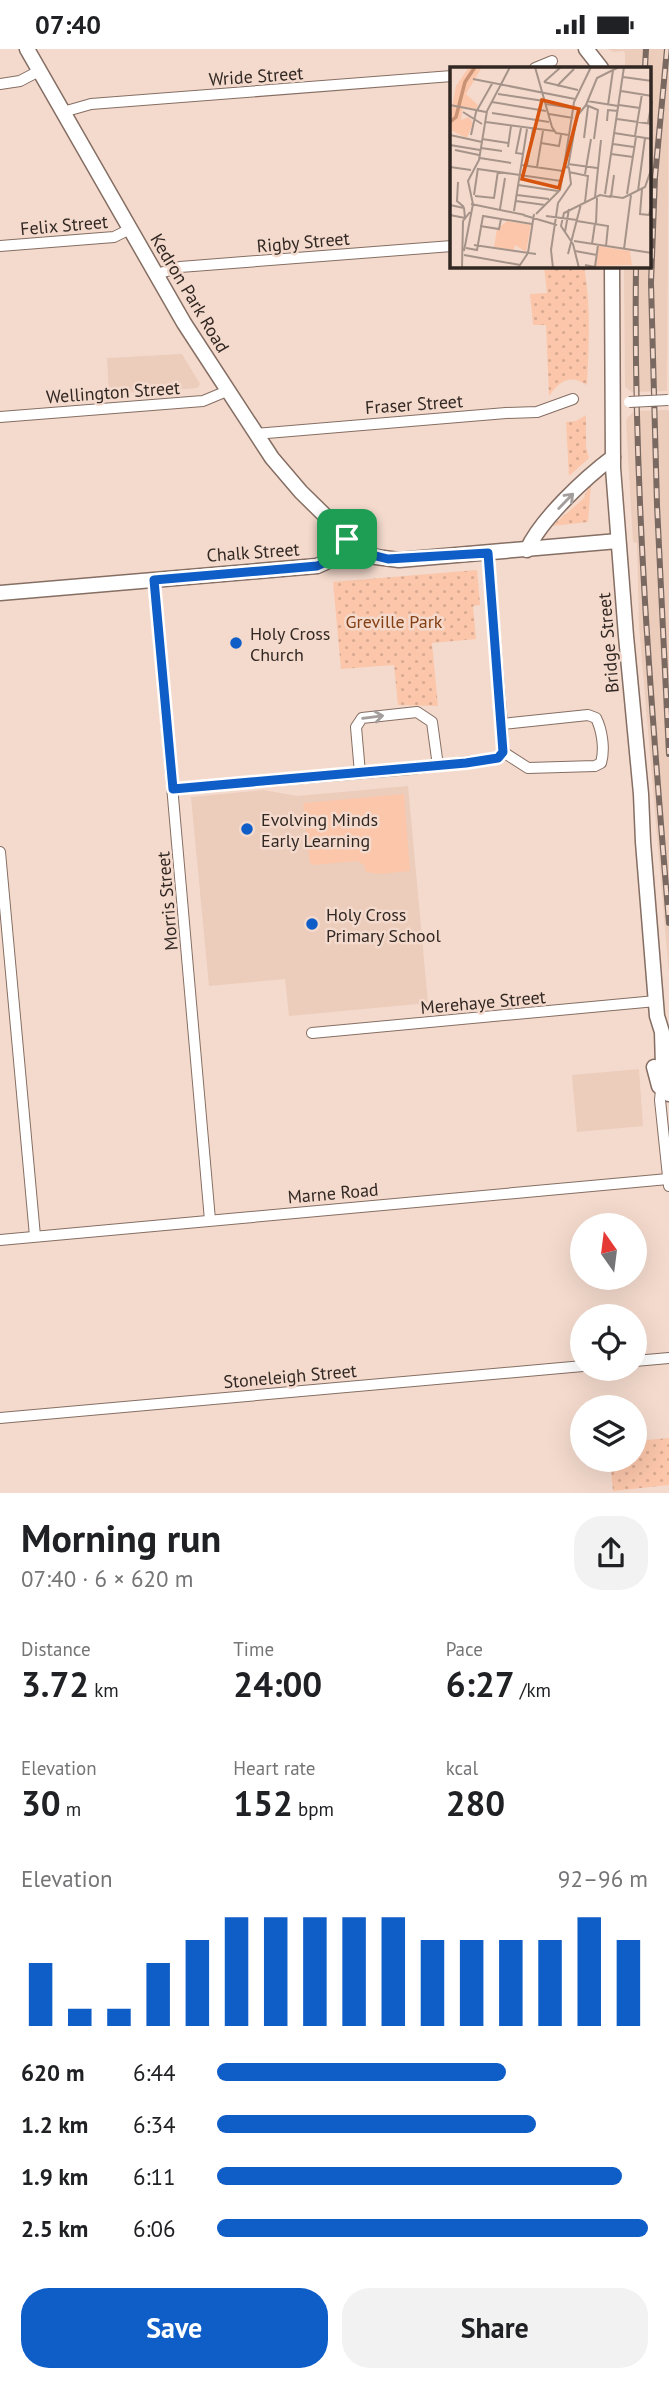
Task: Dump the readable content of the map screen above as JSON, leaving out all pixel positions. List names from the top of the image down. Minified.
{"streets":{"main road":["Kedron Park Road","Chalk Street","Bridge Street"],"street":["Wride Street","Felix Street","Rigby Street","Wellington Street","Fraser Street","Morris Street","Merehaye Street","Marne Road","Stoneleigh Street"]},"crossings":[["Wride Street","Kedron Park Road"],["Felix Street","Kedron Park Road"],["Rigby Street","Kedron Park Road"],["Kedron Park Road","Wellington Street"],["Kedron Park Road","Fraser Street"],["Kedron Park Road","Chalk Street"],["Chalk Street","Morris Street"],["Bridge Street","Merehaye Street"],["Bridge Street","Marne Road"],["Morris Street","Marne Road"]],"parks":["Greville Park"],"places":["Holy Cross Church","Evolving Minds Early Learning","Holy Cross Primary School"],"north":"top","page":{"status":"07:40","heading":["Morning run","07:40 · 6 × 620 m"],"stats":[["Distance","3.72 km"],["Time","24:00"],["Pace","6:27 /km"],["Elevation","30 m"],["Heart rate","152 bpm"],["kcal","280"]],"chart":["Elevation","92–96 m"],"list":[{"name":"620 m","note":"6:44"},{"name":"1.2 km","note":"6:34"},{"name":"1.9 km","note":"6:11"},{"name":"2.5 km","note":"6:06"}],"buttons":["Save","Share"]}}
